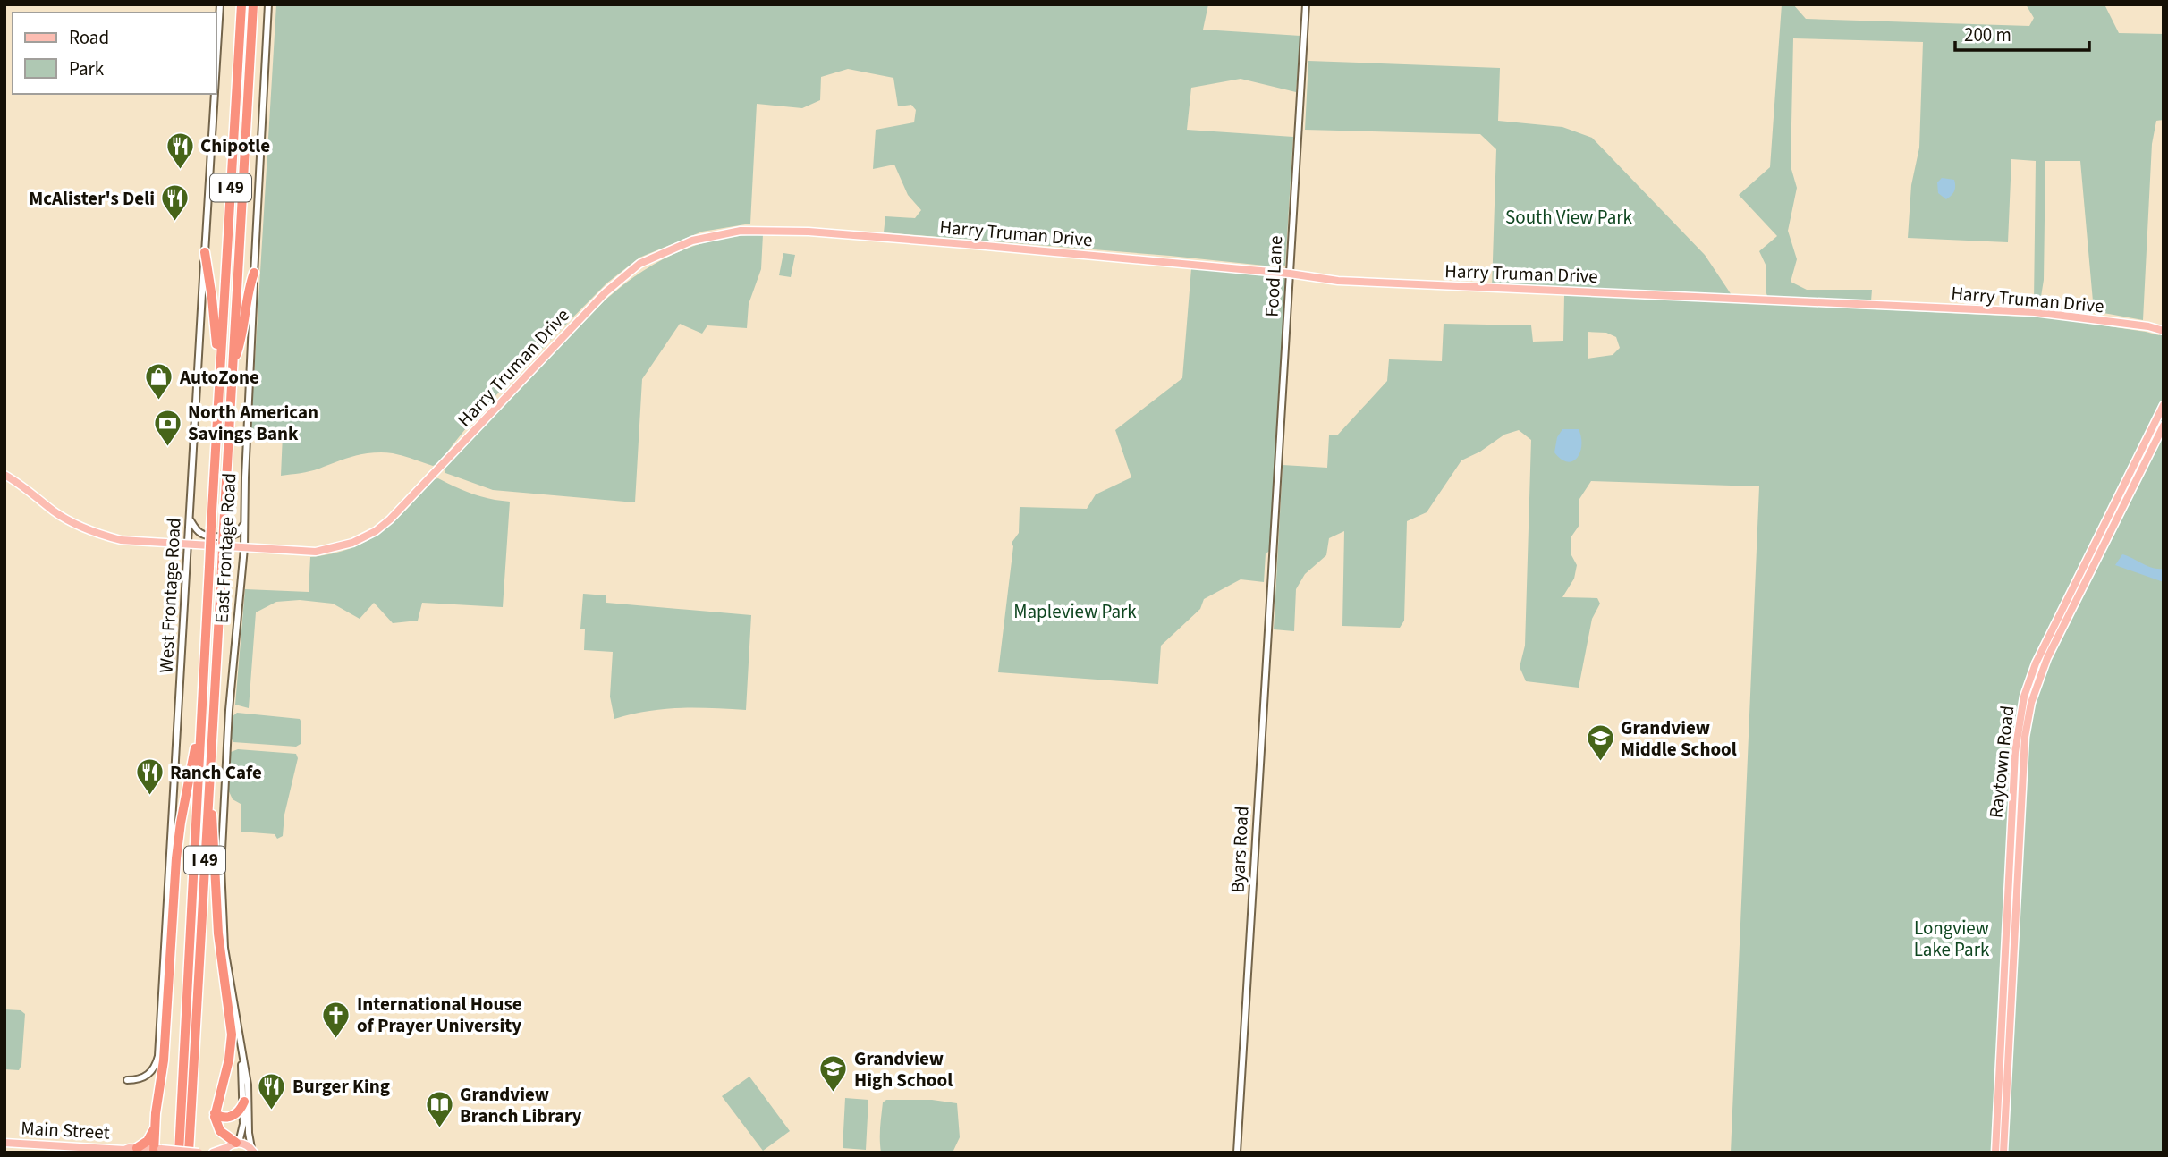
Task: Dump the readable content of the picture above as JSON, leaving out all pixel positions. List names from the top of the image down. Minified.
{"streets":{"highway":["I 49"],"main road":["Harry Truman Drive","Raytown Road","Main Street"],"street":["Food Lane","East Frontage Road","West Frontage Road","Byars Road"]},"crossings":[["Harry Truman Drive","Food Lane"],["Harry Truman Drive","East Frontage Road"],["Harry Truman Drive","West Frontage Road"],["Food Lane","Byars Road"]],"parks":["South View Park","Mapleview Park","Longview Lake Park"],"places":{"restaurant":["Chipotle","McAlister's Deli","Ranch Cafe","Burger King"],"shop":["AutoZone"],"bank":["North American Savings Bank"],"school or university":["Grandview Middle School","Grandview High School"],"church":["International House of Prayer University"],"library":["Grandview Branch Library"]},"legend":["Road","Park"],"scale_bar":"200 m"}
